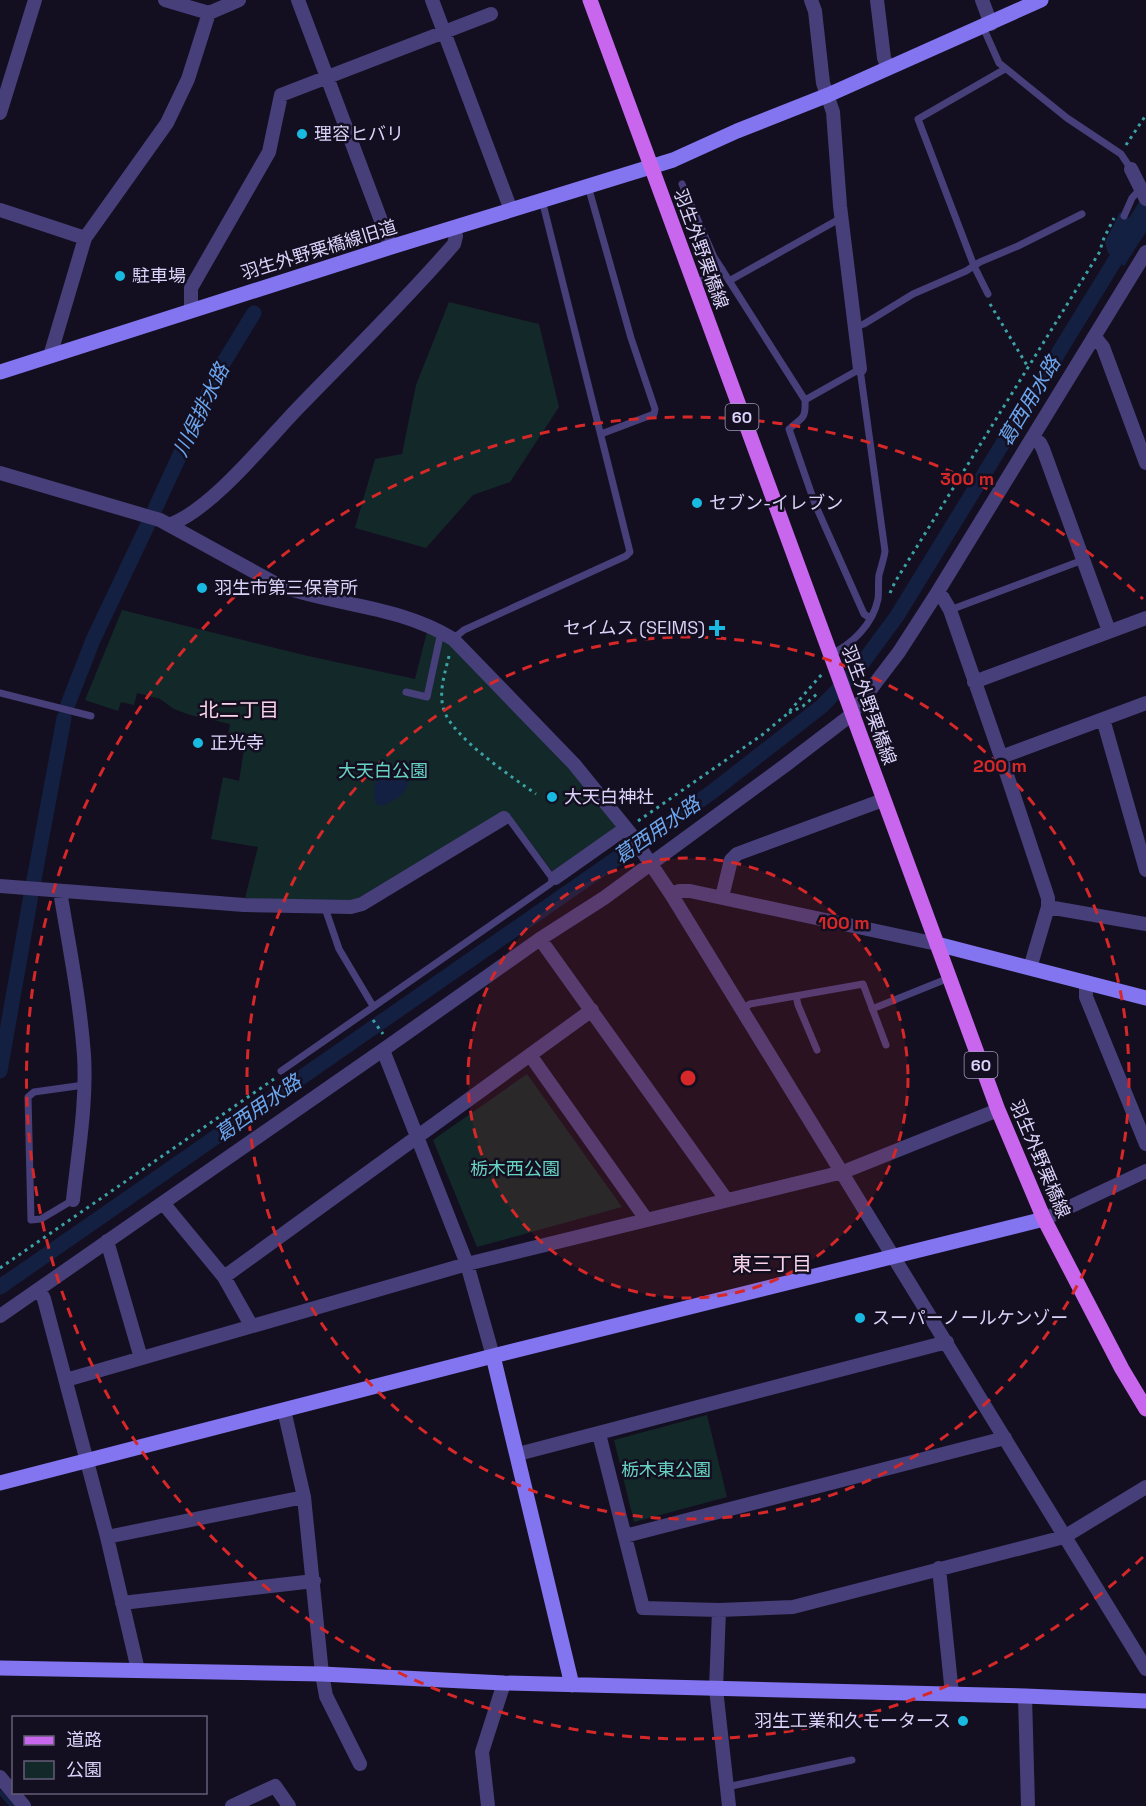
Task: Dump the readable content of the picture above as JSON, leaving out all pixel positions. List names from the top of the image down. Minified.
{"streets":{"main road":["羽生外野栗橋線","60"],"street":["羽生外野栗橋線旧道"]},"crossings":[["羽生外野栗橋線","羽生外野栗橋線旧道"]],"districts":["北二丁目","東三丁目"],"water":["葛西用水路","川俣排水路"],"parks":["大天白公園","栃木西公園","栃木東公園"],"places":{"other":["理容ヒバリ","駐車場","セブン-イレブン","羽生市第三保育所","正光寺","大天白神社","スーパーノールケンゾー","羽生工業和久モータース"],"health":["セイムス (SEIMS)"]},"legend":["道路","公園"],"rings":["300 m","200 m","100 m"]}
